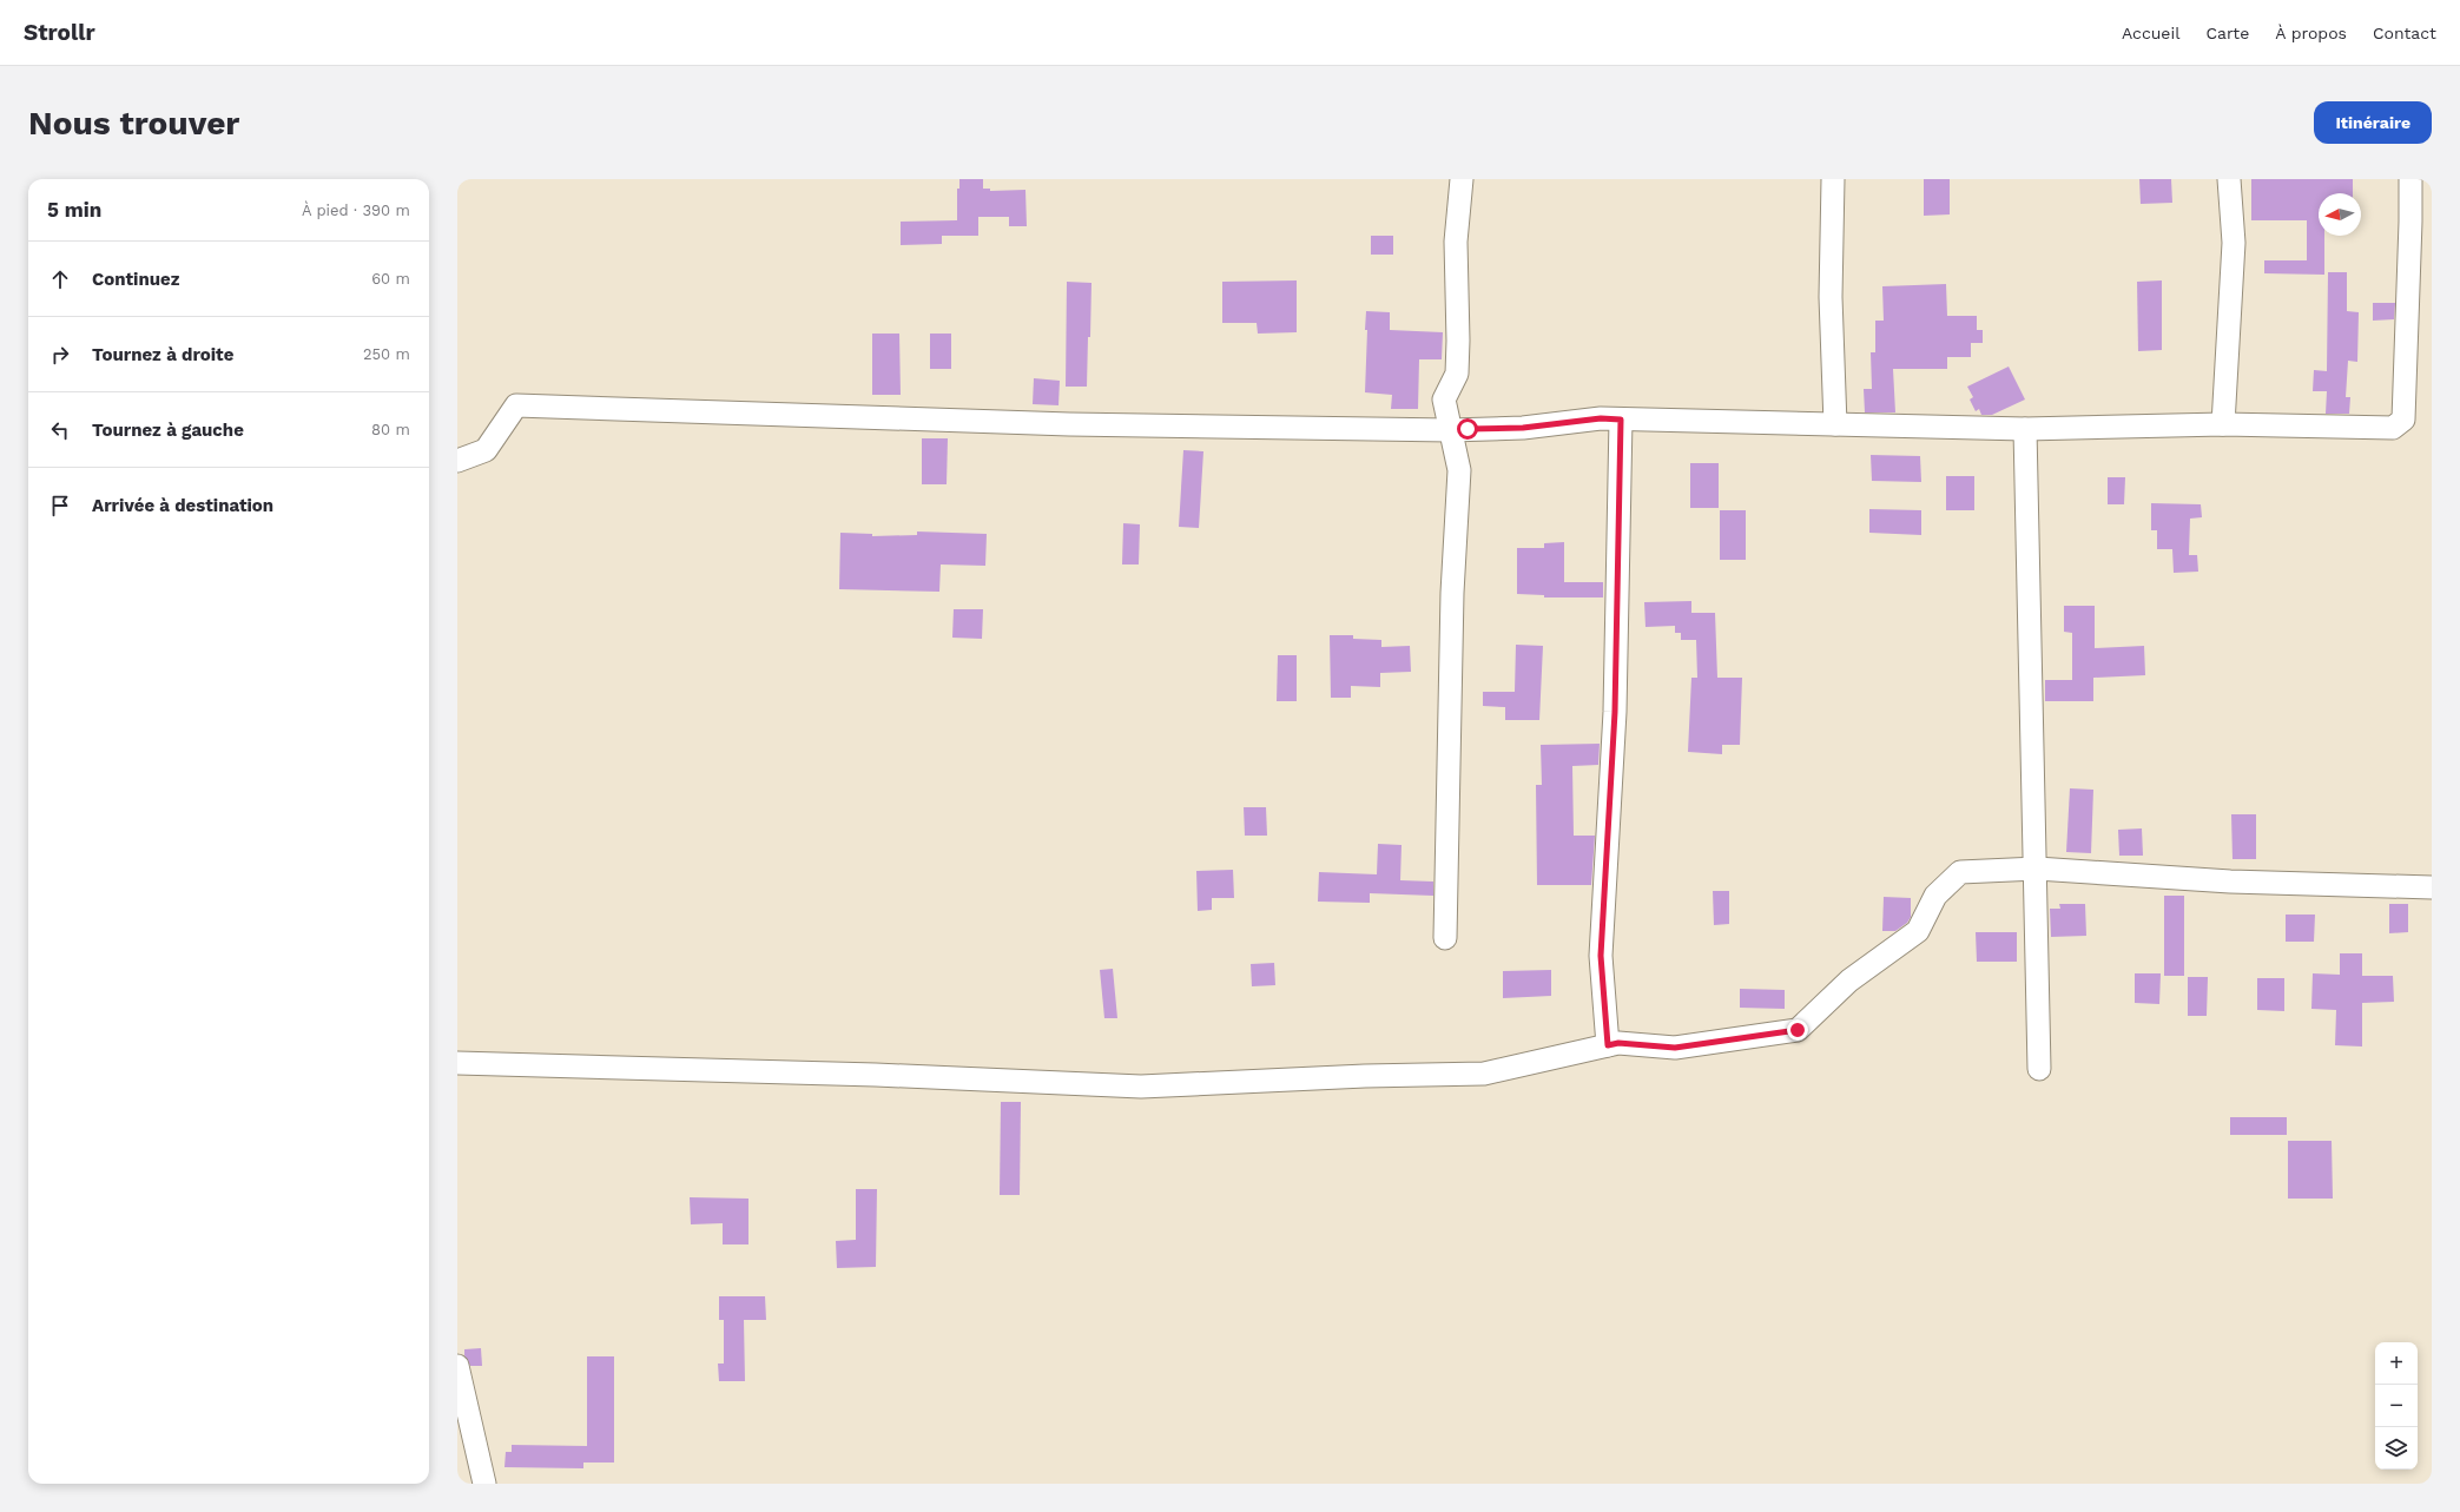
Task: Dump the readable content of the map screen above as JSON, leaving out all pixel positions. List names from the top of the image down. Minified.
{"north":"left","page":{"header":"Strollr","nav":["Accueil","Carte","À propos","Contact"],"buttons":"Itinéraire","title":"Nous trouver","heading":["5 min","À pied · 390 m"],"list":[["Continuez","60 m"],["Tournez à droite","250 m"],["Tournez à gauche","80 m"],"Arrivée à destination"],"map_buttons":["+","−"]}}
